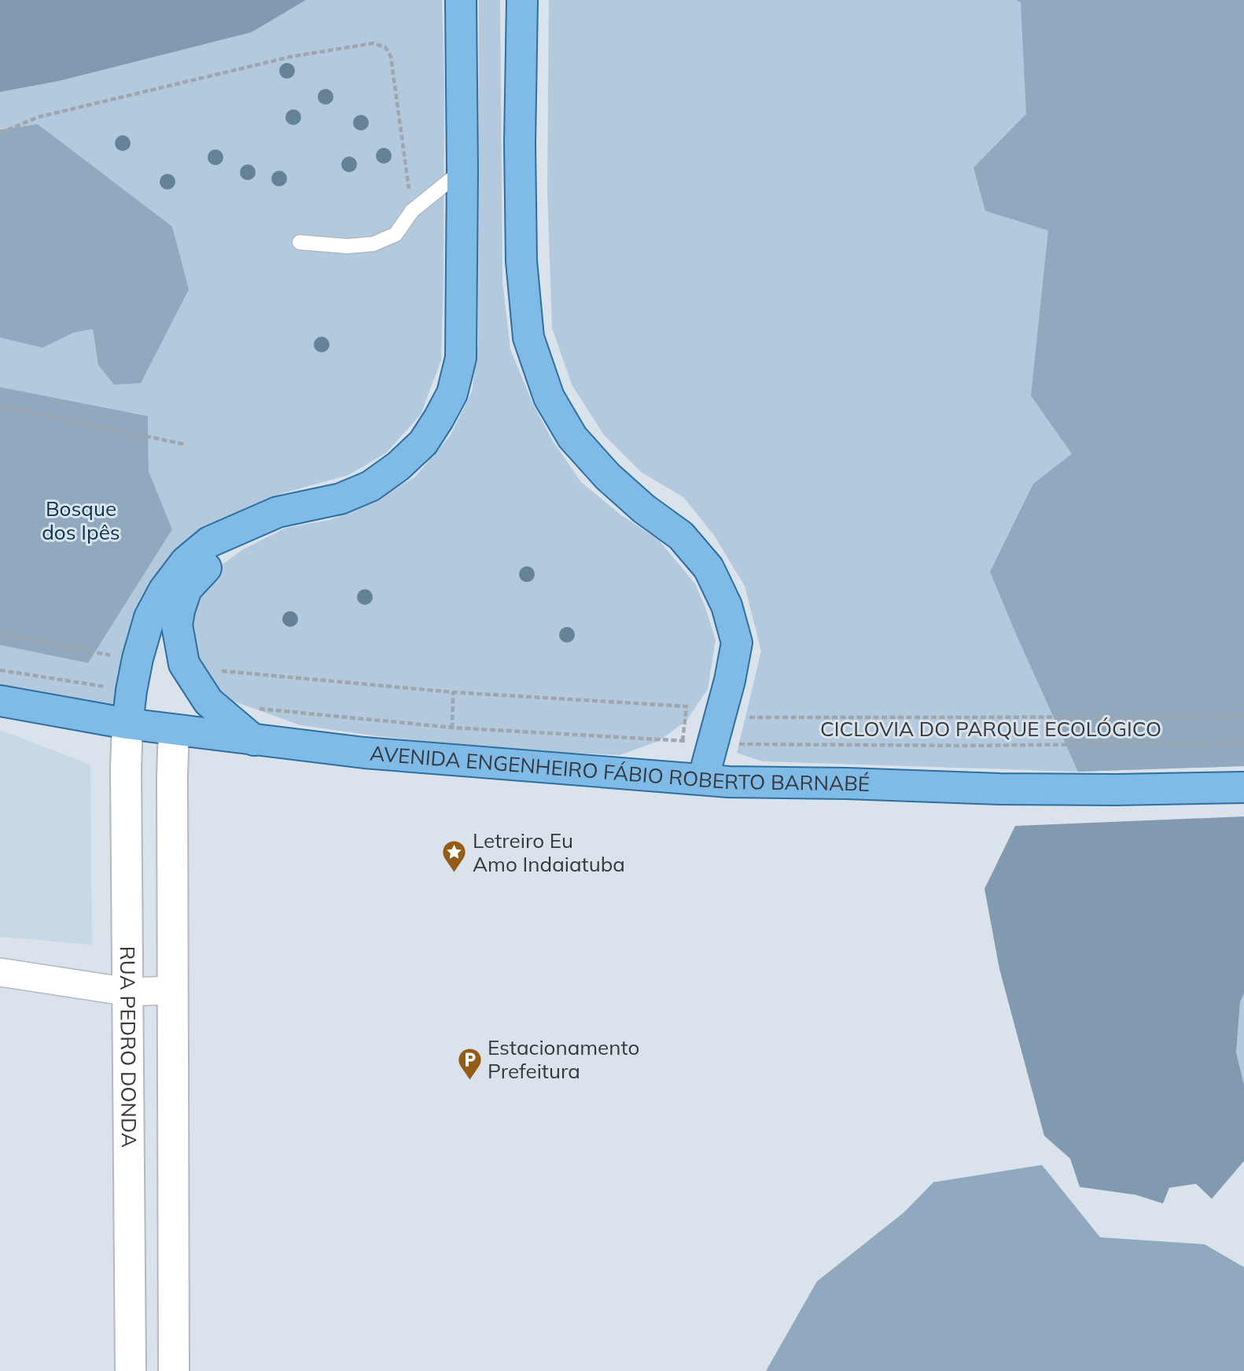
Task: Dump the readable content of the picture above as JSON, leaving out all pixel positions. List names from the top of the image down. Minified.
{"streets":{"main road":["AVENIDA ENGENHEIRO FÁBIO ROBERTO BARNABÉ"],"street":["RUA PEDRO DONDA"],"path":["CICLOVIA DO PARQUE ECOLÓGICO"]},"crossings":[["AVENIDA ENGENHEIRO FÁBIO ROBERTO BARNABÉ","RUA PEDRO DONDA"]],"parks":["Bosque dos Ipês"],"places":{"place":["Letreiro Eu Amo Indaiatuba"],"parking":["Estacionamento Prefeitura"]}}
